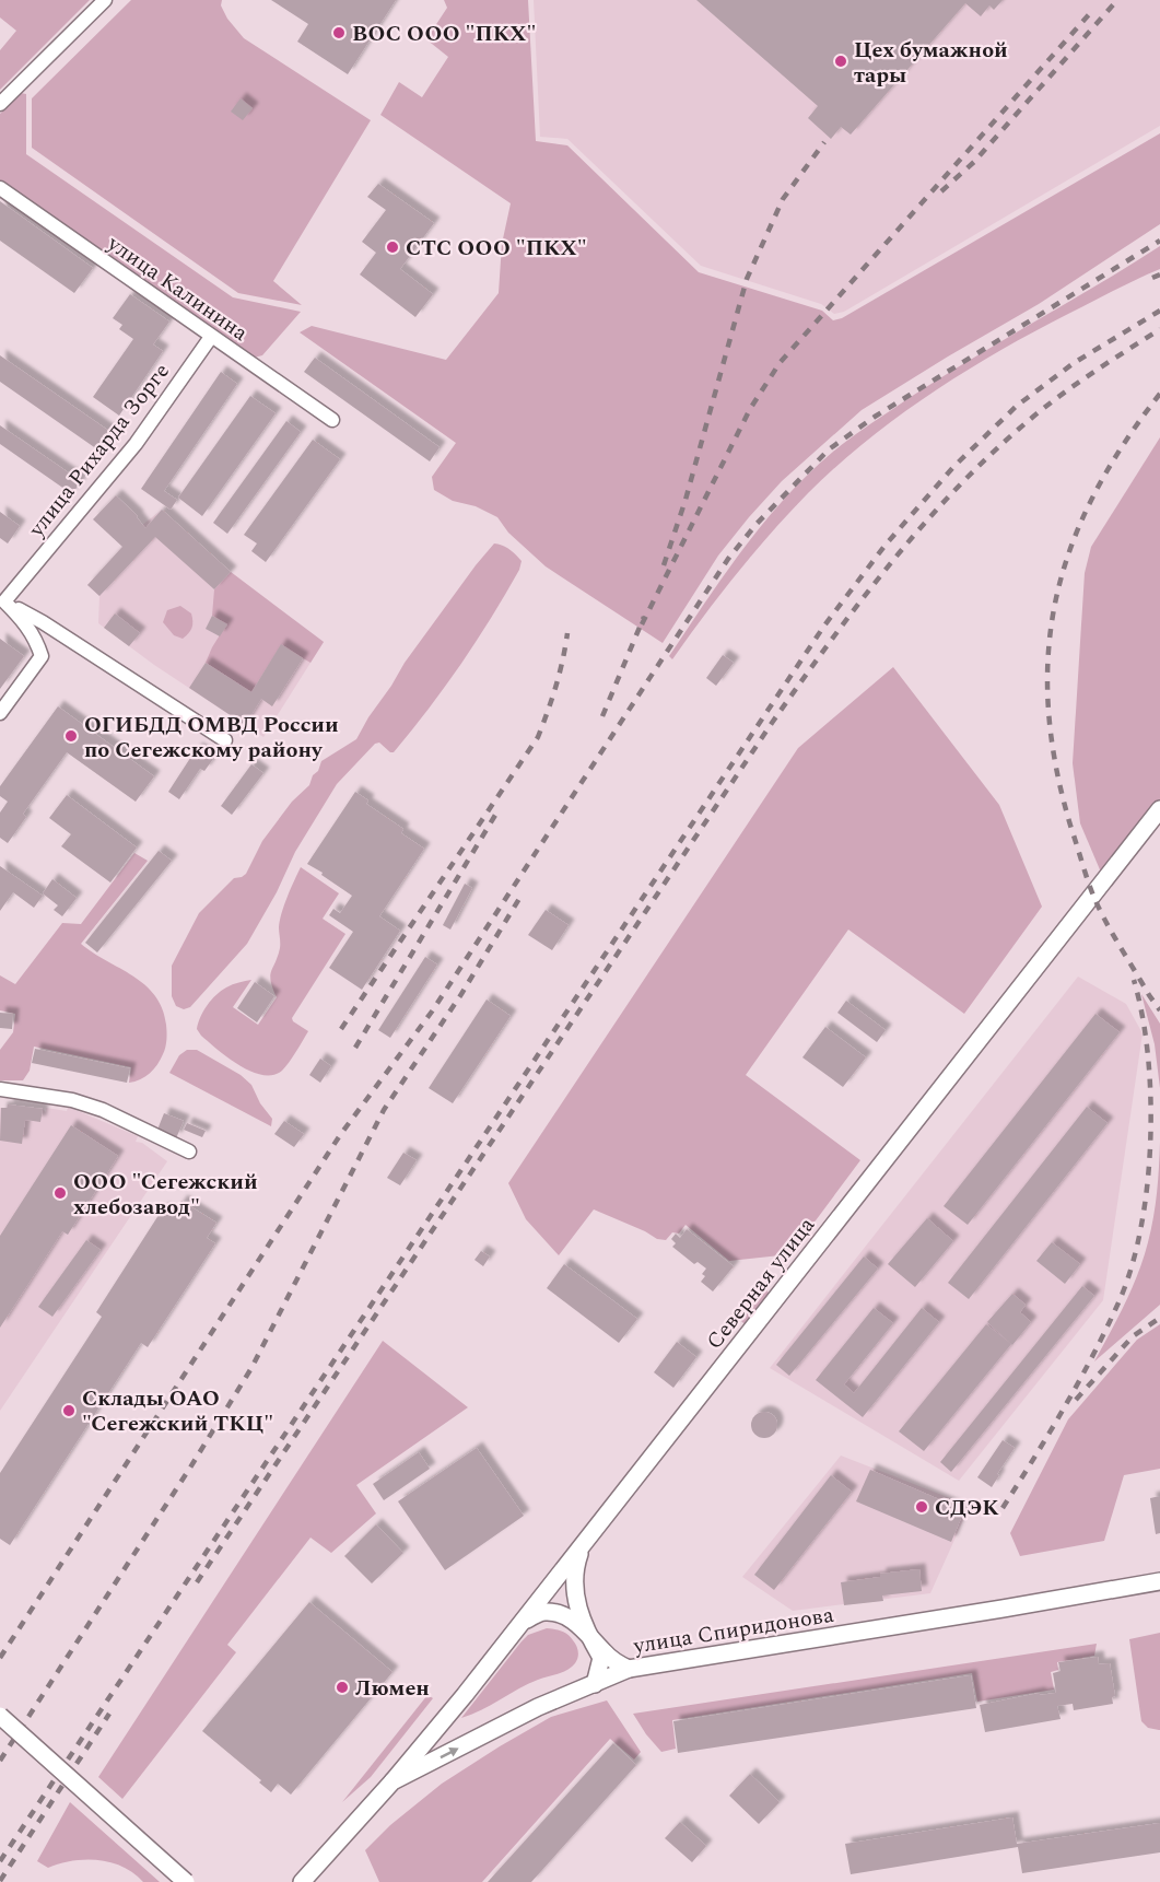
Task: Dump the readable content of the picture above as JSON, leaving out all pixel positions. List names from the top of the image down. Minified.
{"streets":{"street":["улица Калинина","улица Рихарда Зорге","Северная улица","улица Спиридонова"]},"crossings":[["улица Калинина","улица Рихарда Зорге"],["Северная улица","улица Спиридонова"]],"places":["ВОС ООО \"ПКХ\"","Цех бумажной тары","СТС ООО \"ПКХ\"","ОГИБДД ОМВД России по Сегежскому району","ООО \"Сегежский хлебозавод\"","Склады ОАО \"Сегежский ТКЦ\"","СДЭК","Люмен"]}
